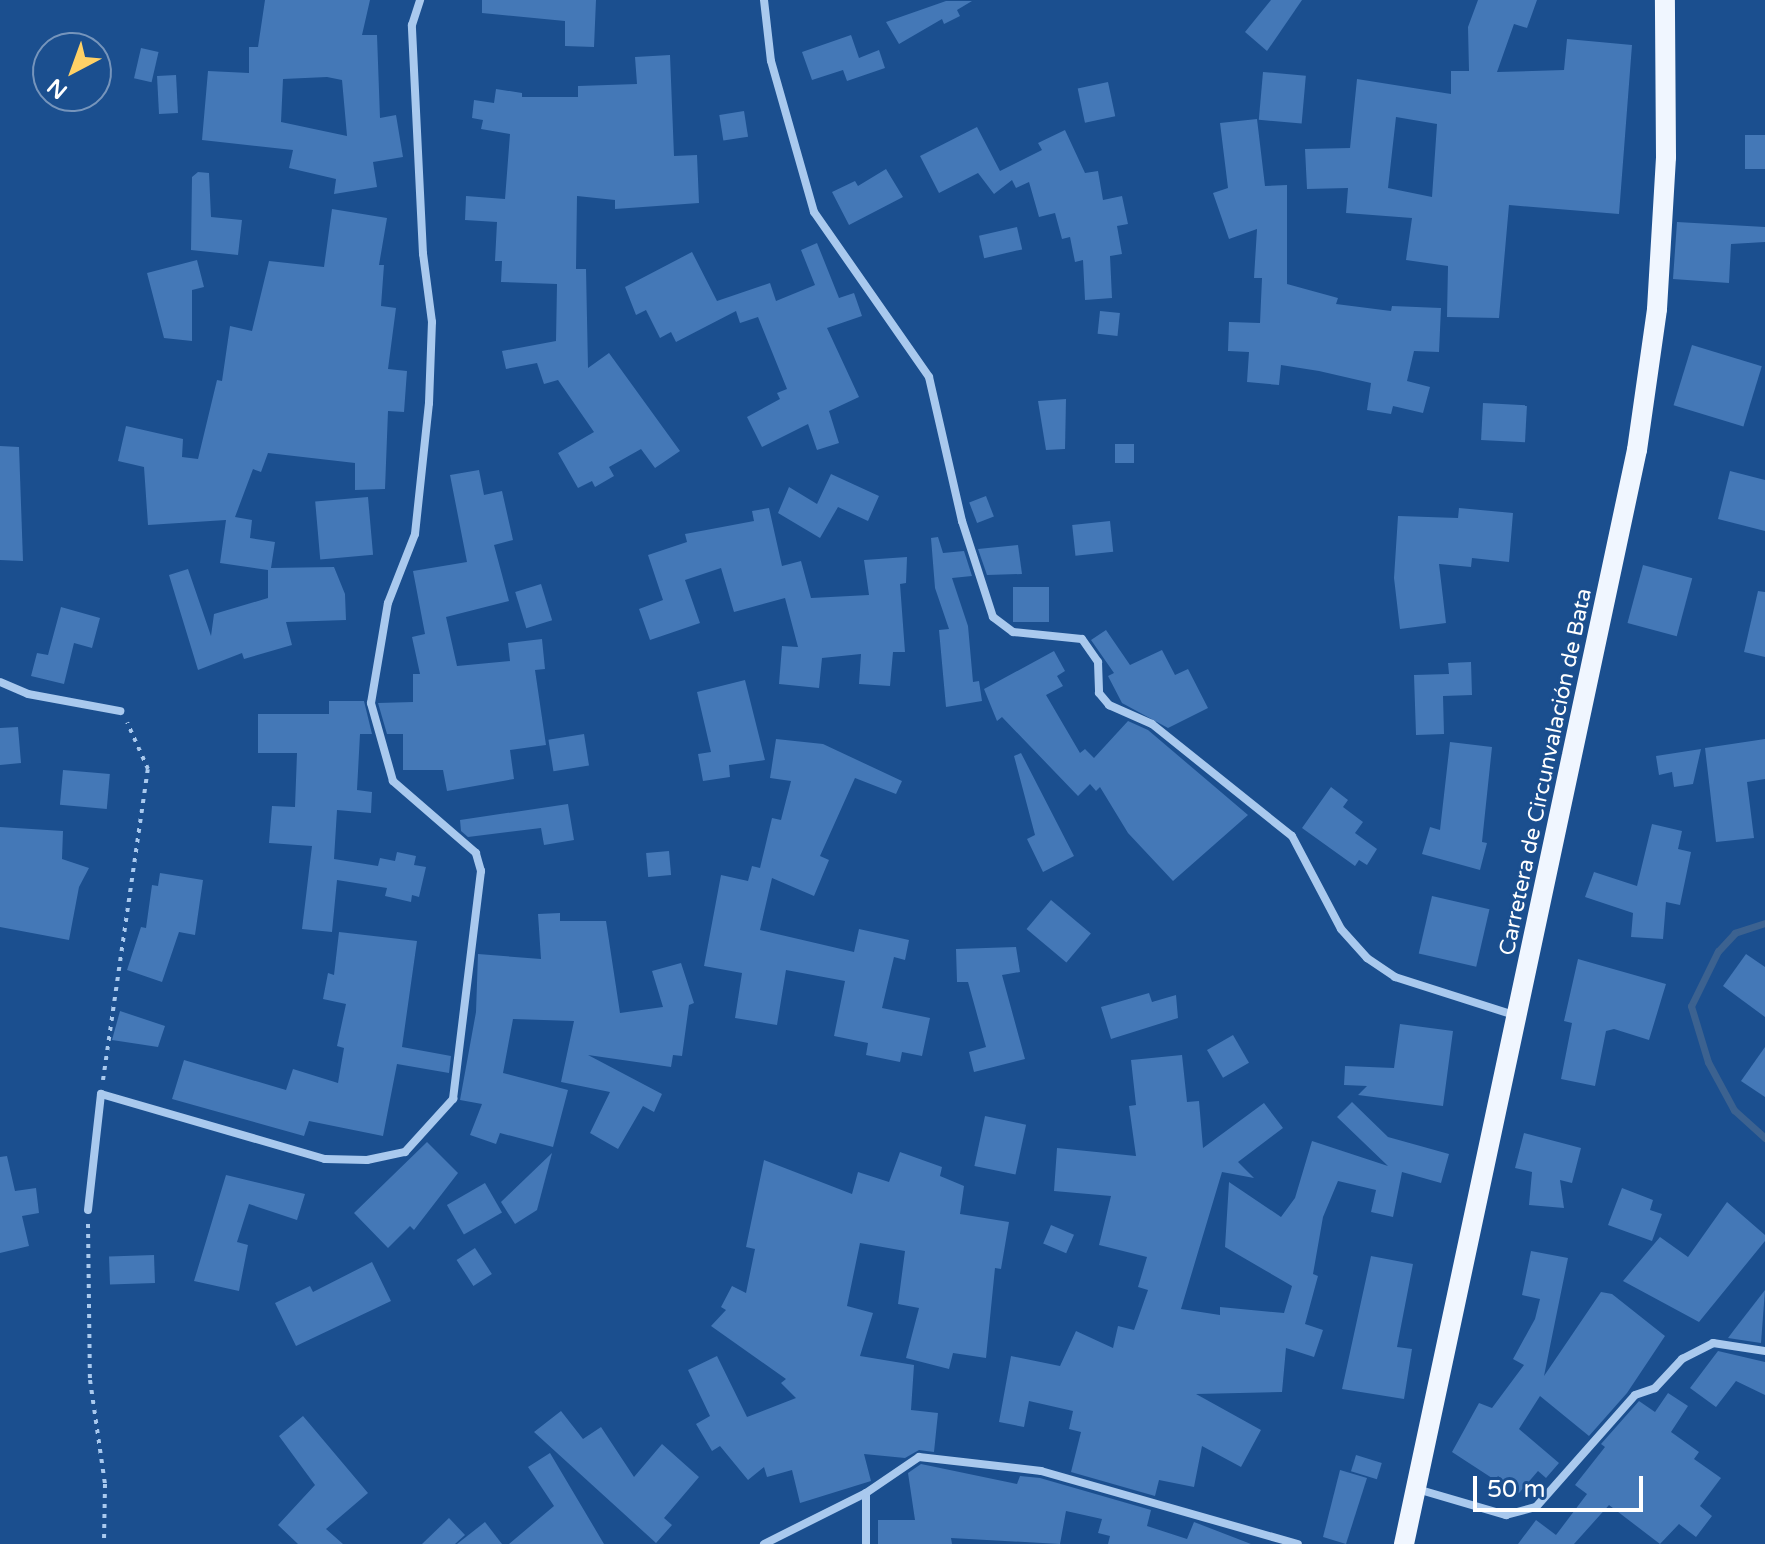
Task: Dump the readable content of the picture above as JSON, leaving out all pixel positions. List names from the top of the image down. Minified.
{"streets":{"main road":["Carretera de Circunvalación de Bata"]},"scale_bar":"50 m","north":"bottom left"}
